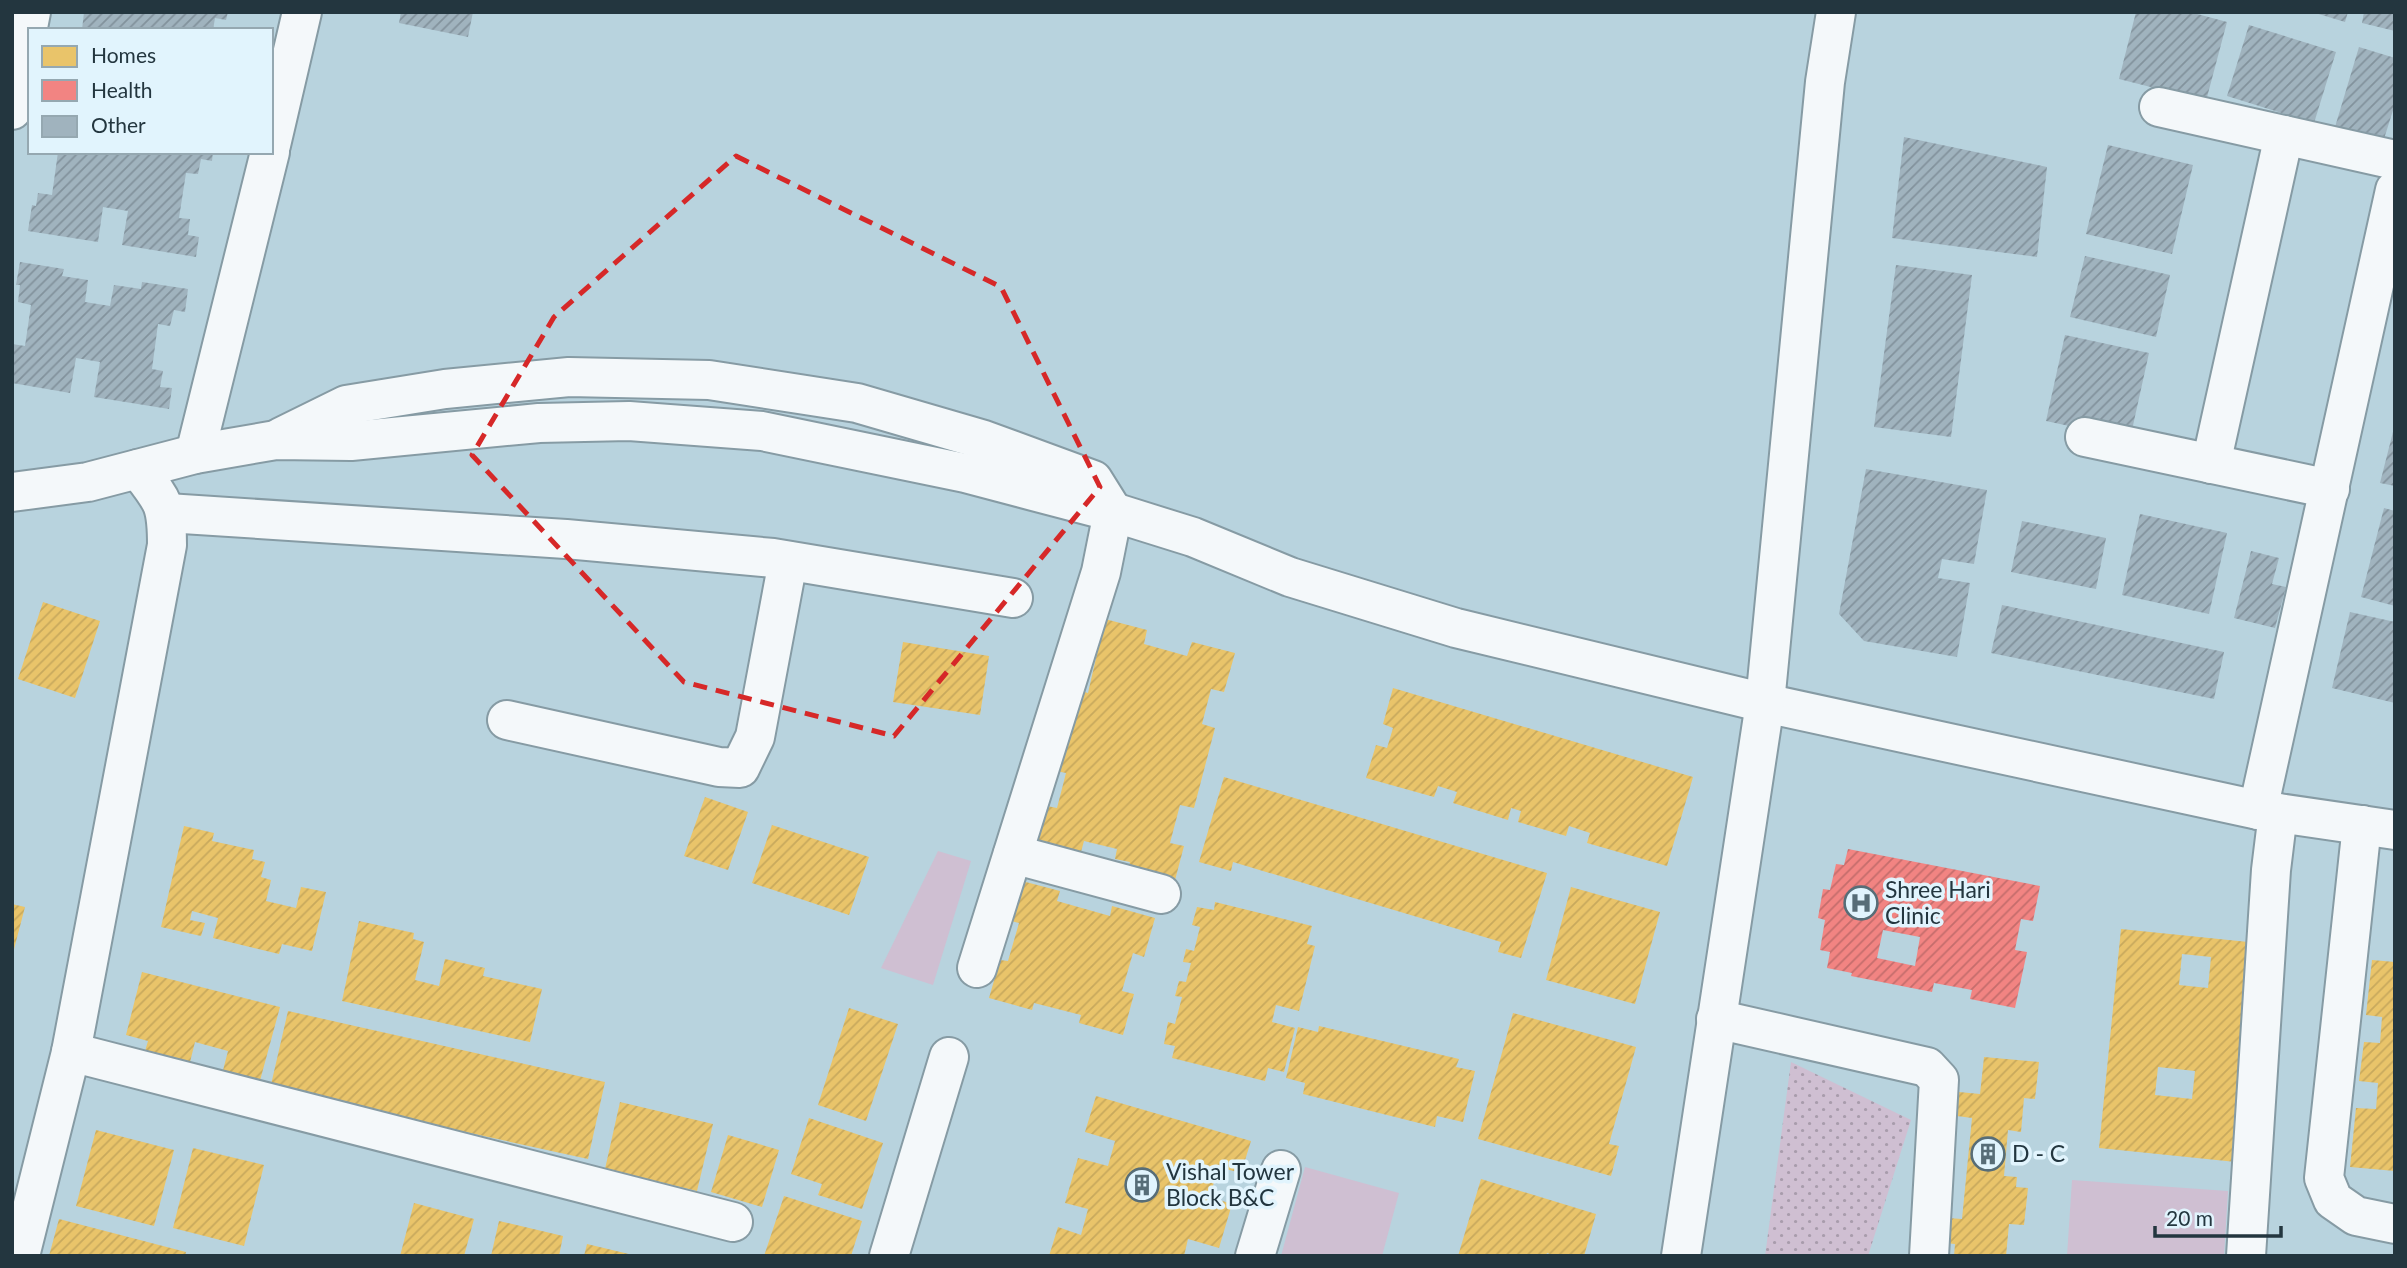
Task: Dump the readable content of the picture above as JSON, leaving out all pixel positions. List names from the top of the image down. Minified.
{"places":{"hospital":["Shree Hari Clinic"],"building":["D - C","Vishal Tower Block B&C"]},"legend":["Homes","Health","Other"],"scale_bar":"20 m"}
